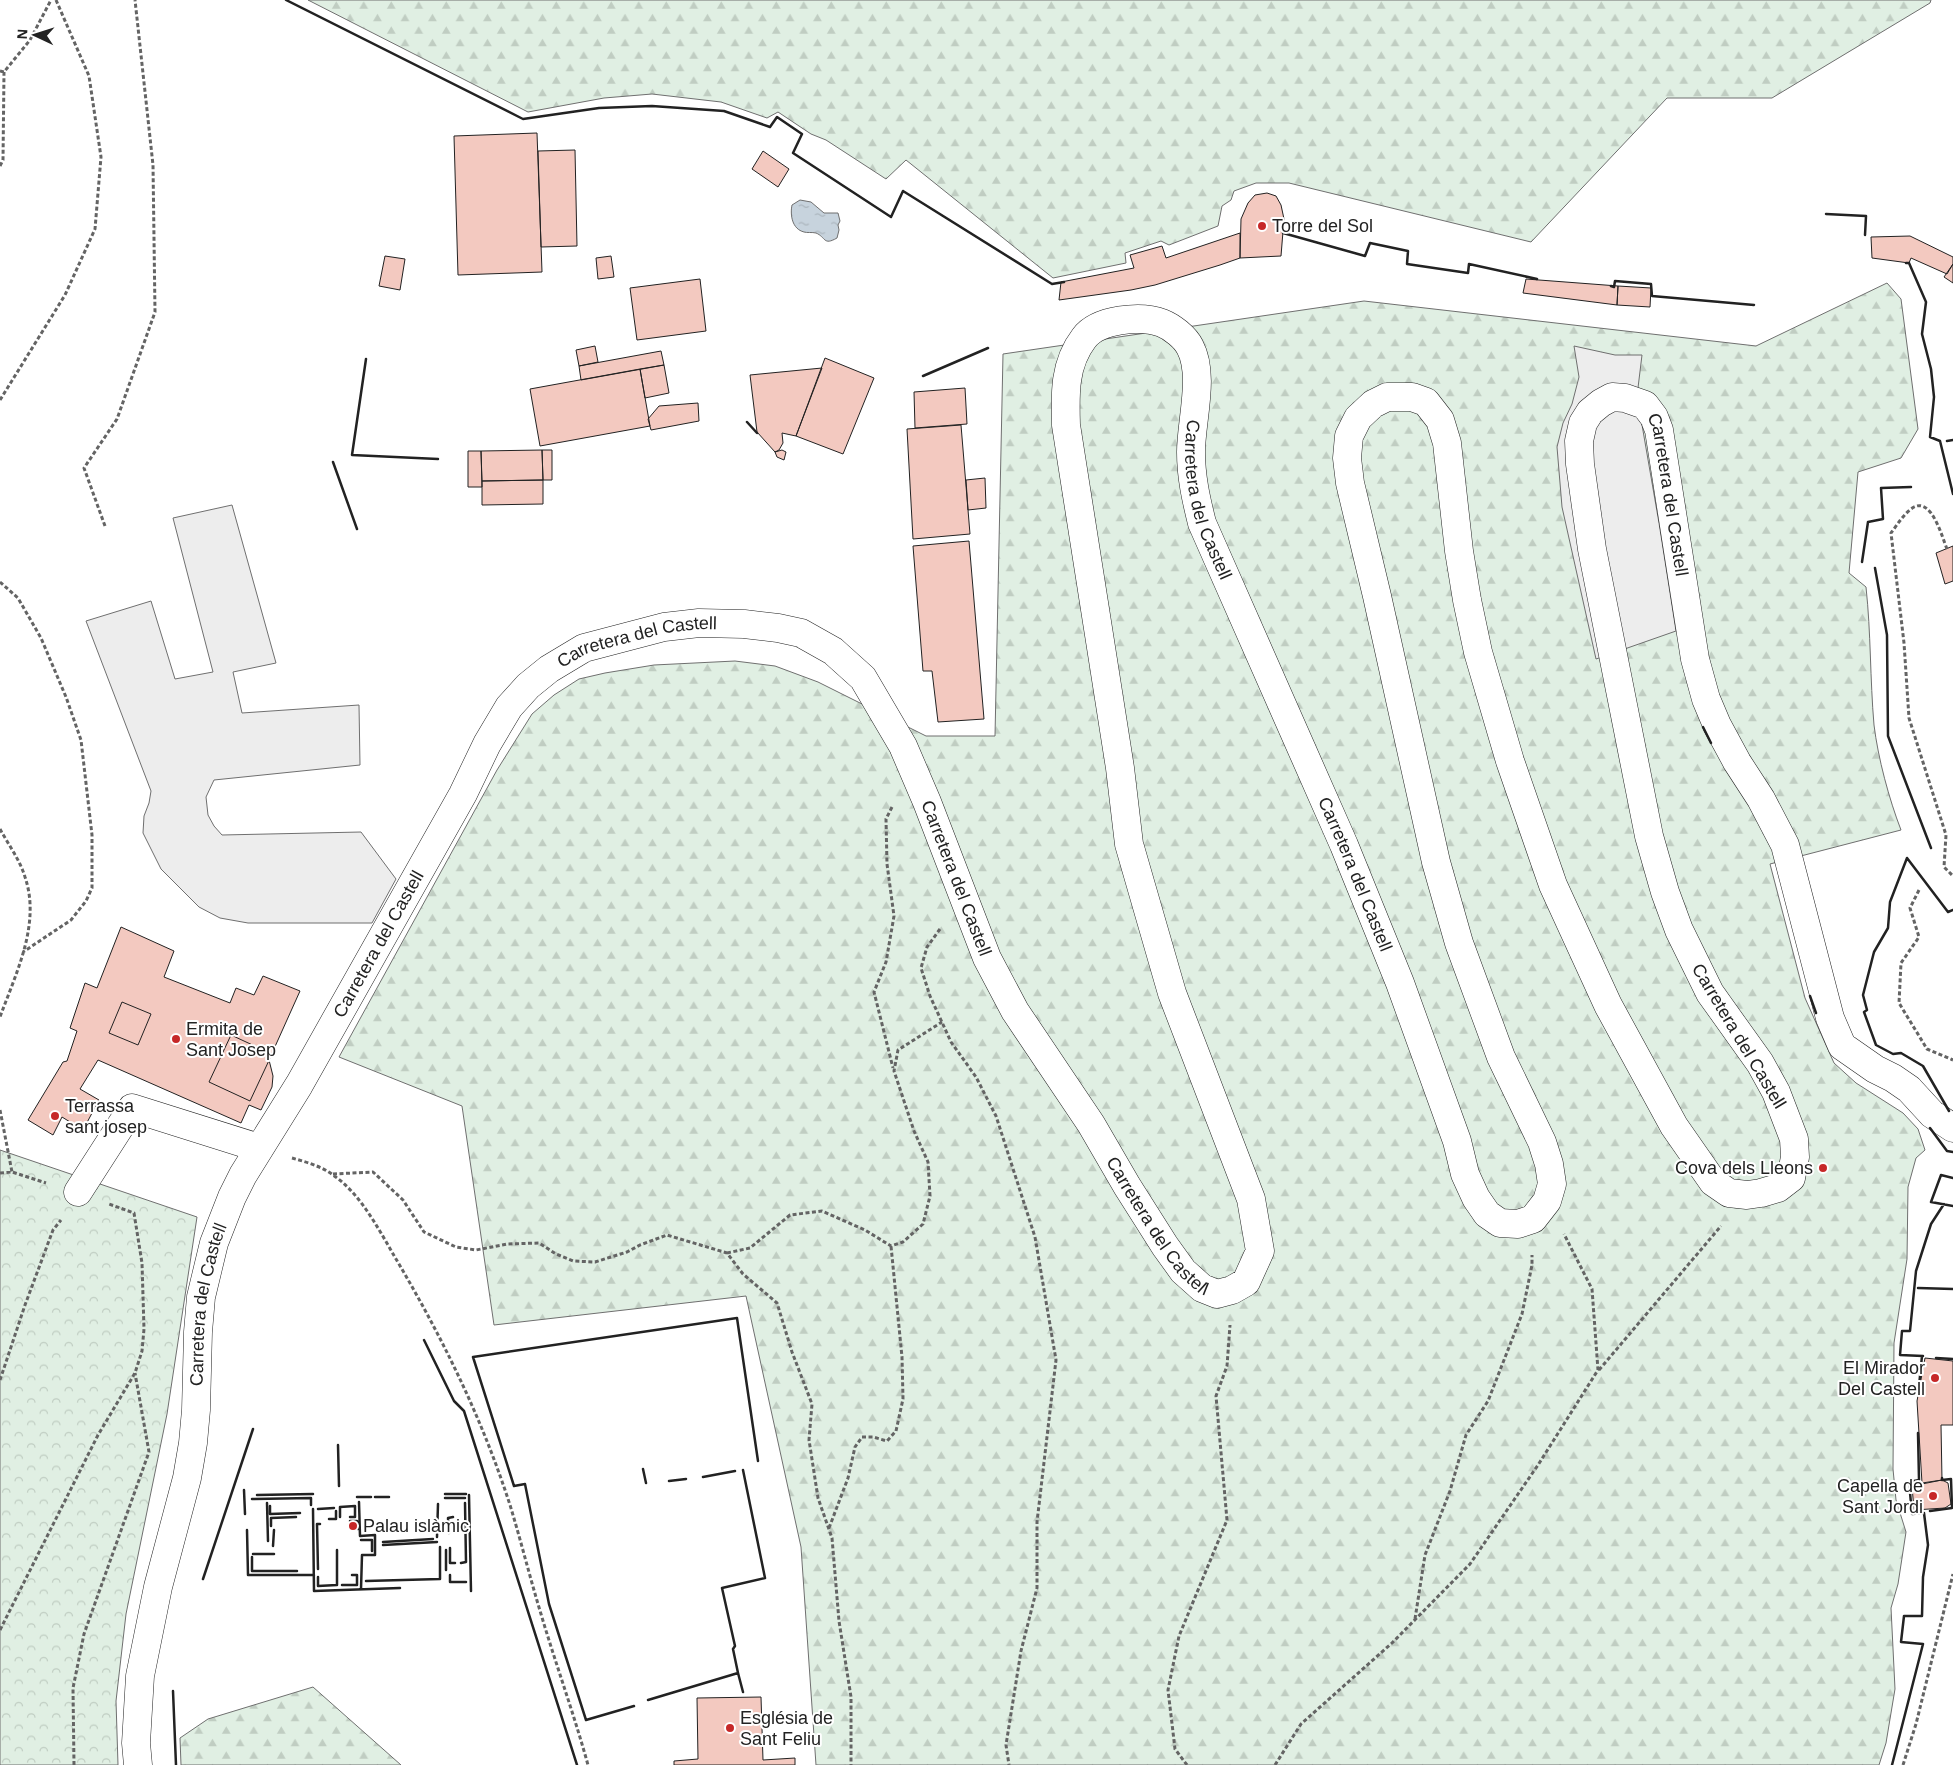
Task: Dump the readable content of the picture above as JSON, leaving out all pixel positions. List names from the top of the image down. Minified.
{"streets":{"street":["Carretera del Castell"]},"places":["Torre del Sol","Ermita de Sant Josep","Terrassa sant josep","Cova dels Lleons","El Mirador Del Castell","Capella de Sant Jordi","Palau islàmic","Església de Sant Feliu"],"north":"left"}
